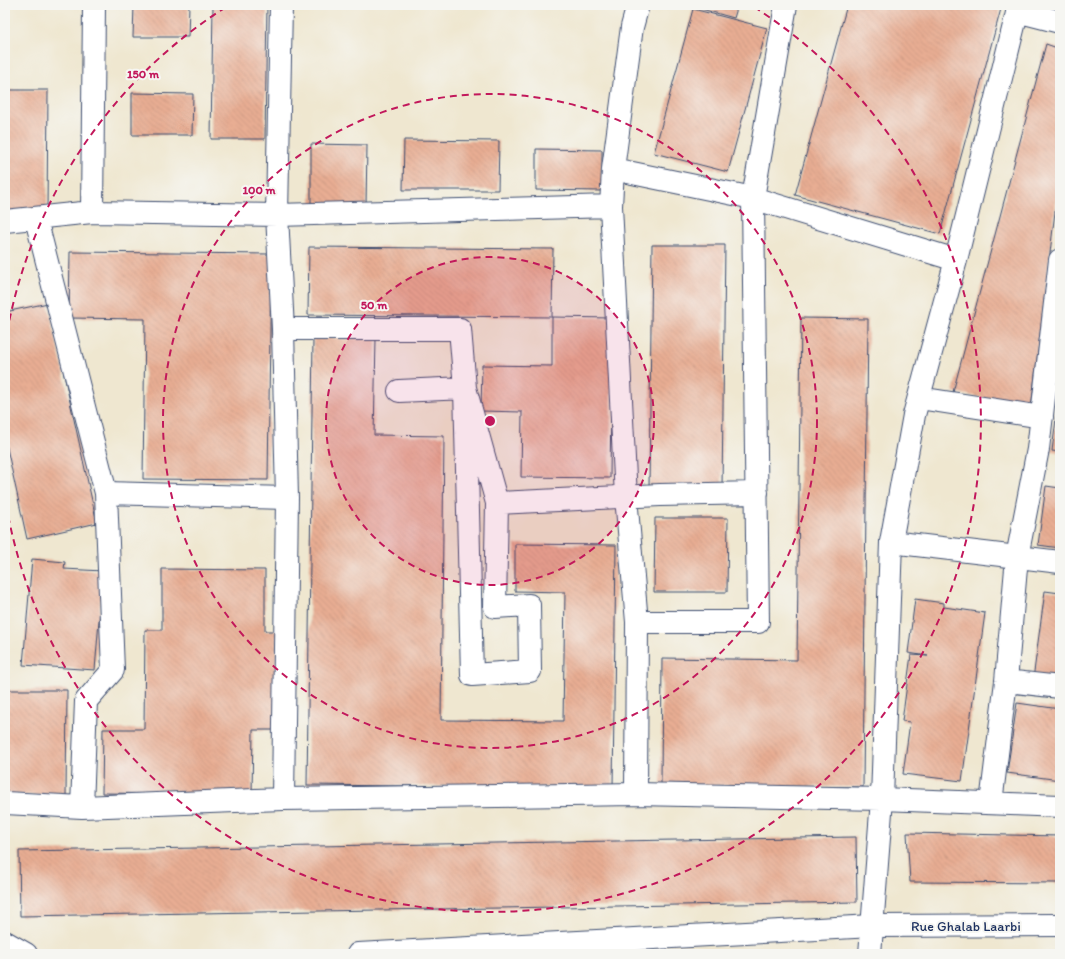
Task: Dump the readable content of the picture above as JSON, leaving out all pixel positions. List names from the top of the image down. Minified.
{"streets":{"main road":["Rue Ghalab Laarbi"]},"rings":["150 m","100 m","50 m"]}
